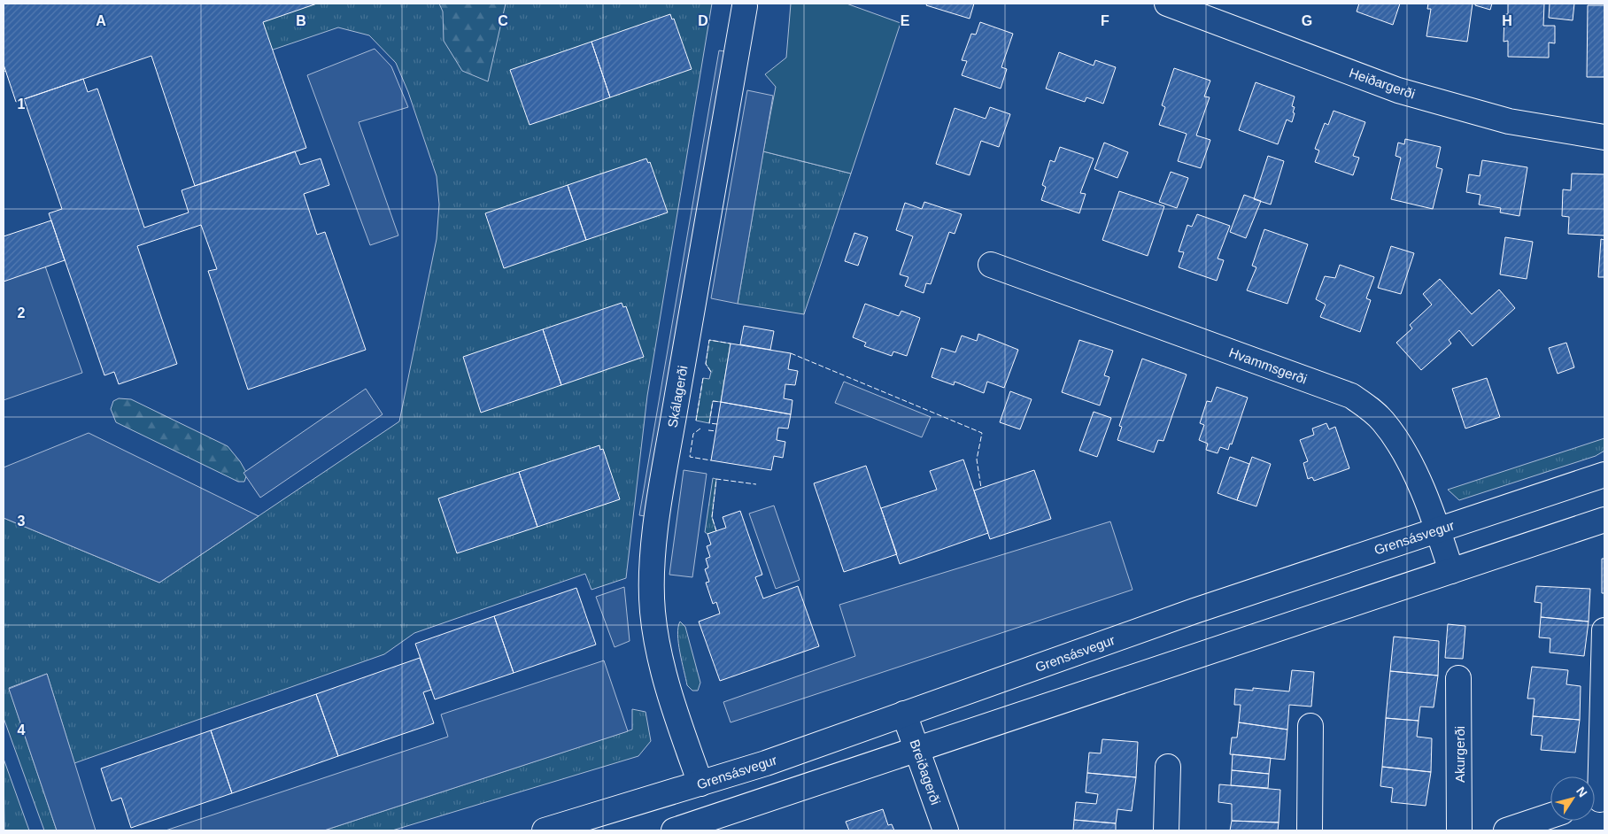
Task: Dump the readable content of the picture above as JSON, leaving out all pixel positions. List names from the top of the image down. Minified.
{"streets":{"street":["Heiðargerði","Hvammsgerði","Skálagerði","Grensásvegur","Akurgerði","Breiðagerði"]},"crossings":[["Hvammsgerði","Grensásvegur"],["Skálagerði","Grensásvegur"],["Grensásvegur","Breiðagerði"]],"north":"top right","grid":{"columns":["A","B","C","D","E","F","G","H"],"rows":["1","2","3","4"]}}
